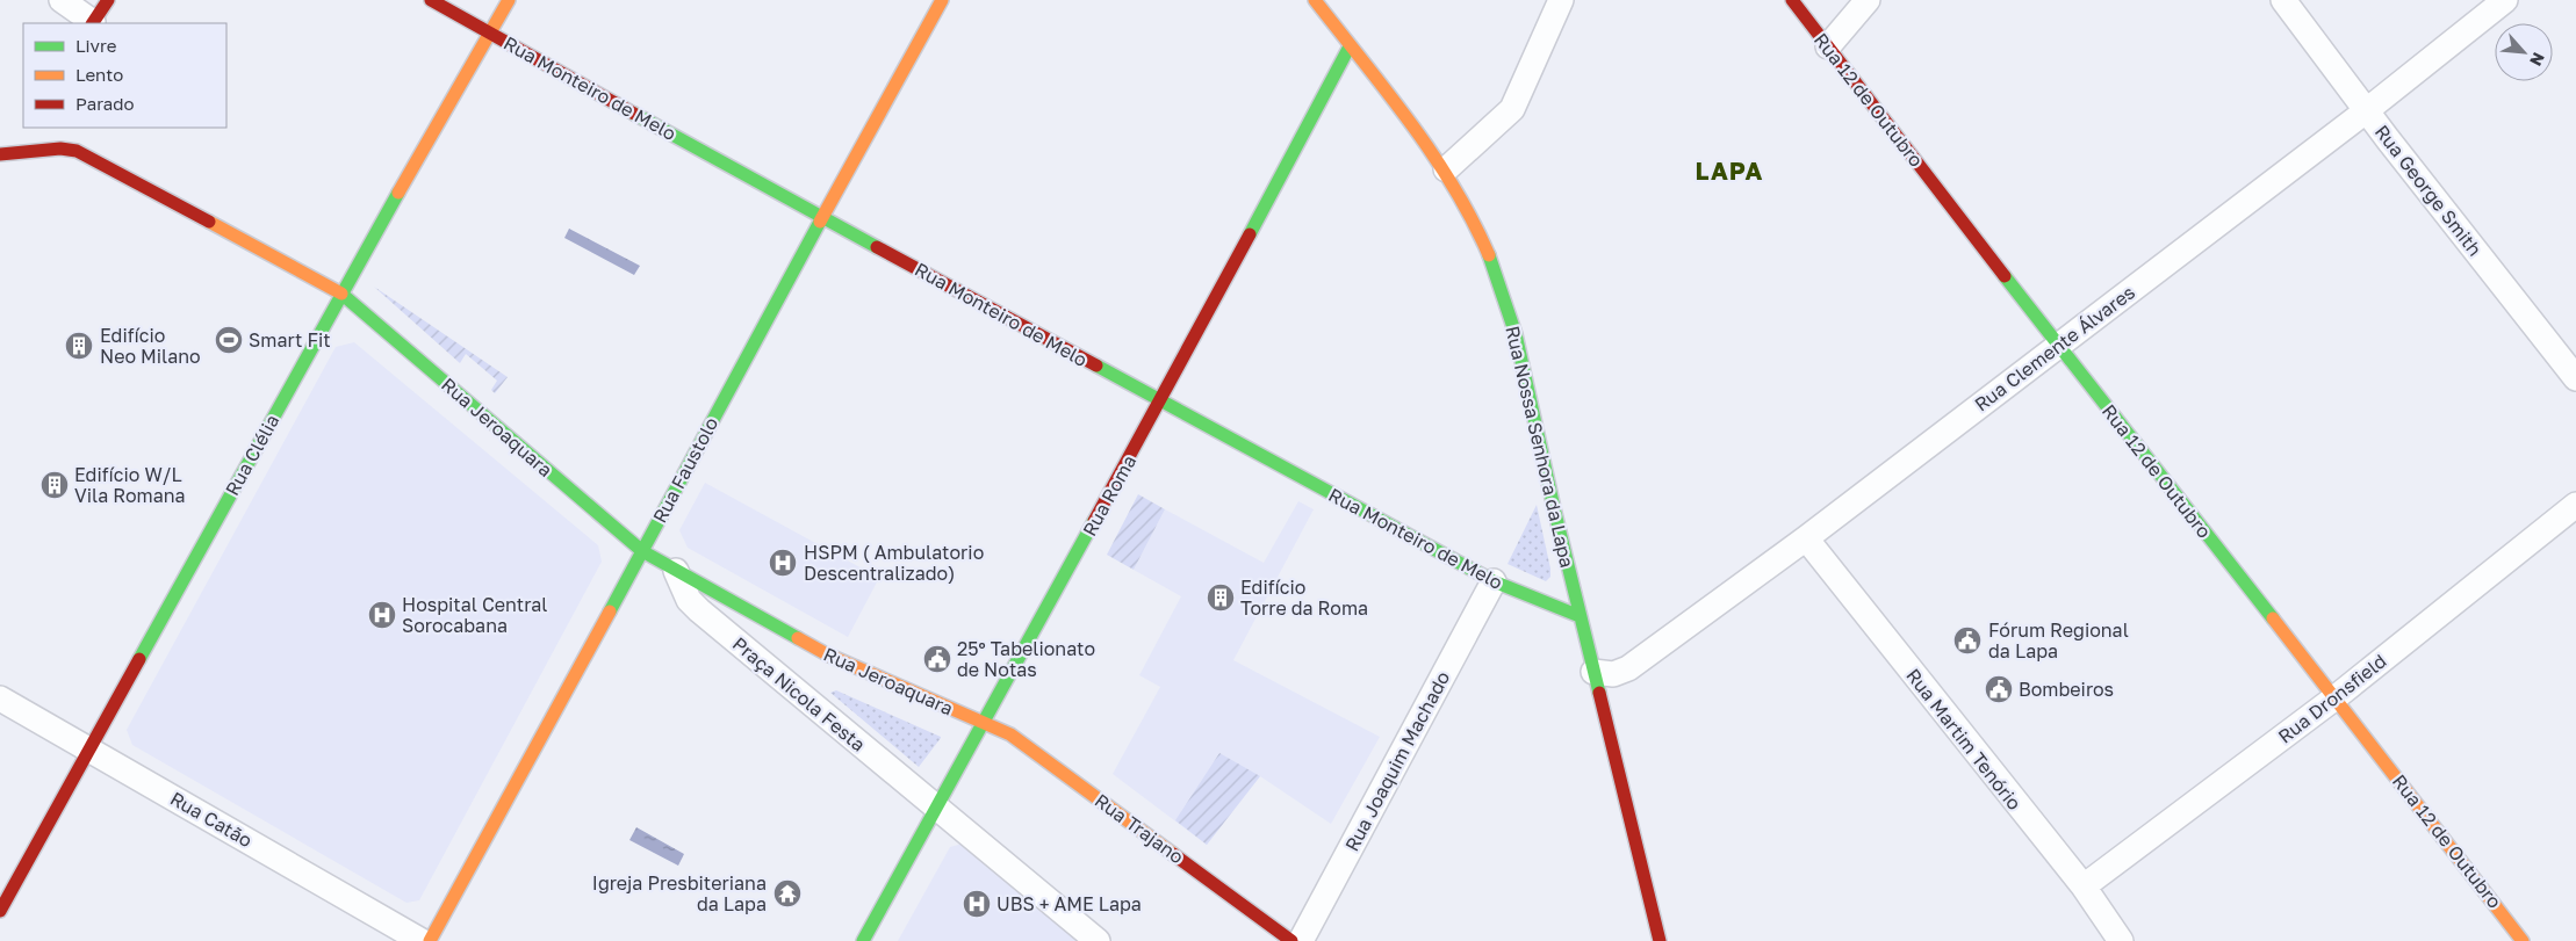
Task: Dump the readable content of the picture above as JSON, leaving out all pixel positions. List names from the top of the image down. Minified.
{"streets":{"street":["Rua Monteiro de Melo","Rua 12 de Outubro","Rua George Smith","Rua Clemente Álvares","Rua Jeroaquara","Rua Nossa Senhora da Lapa","Rua Clélia","Rua Faustolo","Rua Roma","Praça Nicola Festa","Rua Dronsfield","Rua Martim Tenório","Rua Joaquim Machado","Rua Catão","Rua Trajano"]},"crossings":[["Rua Monteiro de Melo","Rua Nossa Senhora da Lapa"],["Rua Monteiro de Melo","Rua Clélia"],["Rua Monteiro de Melo","Rua Faustolo"],["Rua Monteiro de Melo","Rua Roma"],["Rua Monteiro de Melo","Rua Joaquim Machado"],["Rua 12 de Outubro","Rua Clemente Álvares"],["Rua 12 de Outubro","Rua Dronsfield"],["Rua George Smith","Rua Clemente Álvares"],["Rua Clemente Álvares","Rua Nossa Senhora da Lapa"],["Rua Clemente Álvares","Rua Martim Tenório"],["Rua Jeroaquara","Rua Clélia"],["Rua Jeroaquara","Rua Faustolo"],["Rua Jeroaquara","Rua Roma"],["Rua Jeroaquara","Praça Nicola Festa"],["Rua Jeroaquara","Rua Trajano"],["Rua Nossa Senhora da Lapa","Rua Roma"],["Rua Clélia","Rua Catão"],["Rua Roma","Praça Nicola Festa"],["Rua Roma","Rua Trajano"],["Rua Dronsfield","Rua Martim Tenório"]],"districts":["LAPA"],"places":{"sports":["Smart Fit"],"building":["Edifício Neo Milano","Edifício W/L Vila Romana","Edifício Torre da Roma"],"hospital":["HSPM ( Ambulatorio Descentralizado)","Hospital Central Sorocabana","UBS + AME Lapa"],"public building":["Fórum Regional da Lapa","25º Tabelionato de Notas","Bombeiros"],"temple":["Igreja Presbiteriana da Lapa"]},"legend":["Livre","Lento","Parado"],"north":"bottom right"}
